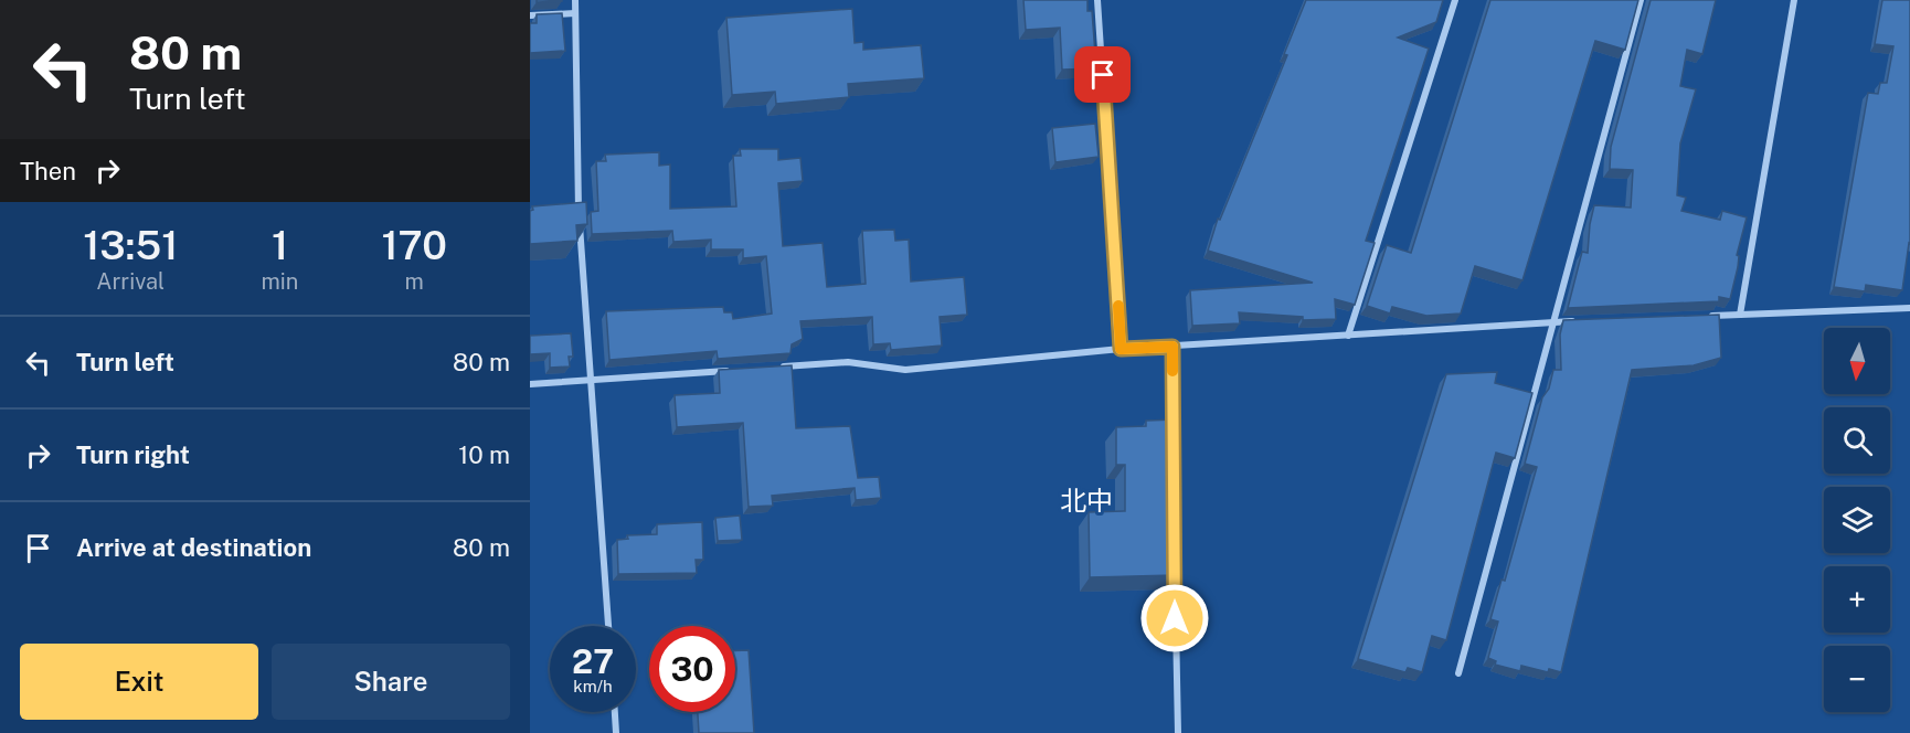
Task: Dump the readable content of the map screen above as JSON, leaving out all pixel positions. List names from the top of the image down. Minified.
{"districts":["北中"],"north":"bottom","page":{"turn":["80 m","Turn left"],"then":"Then","eta":["13:51","Arrival","1","min","170","m"],"list":[{"name":"Turn left","value":"80 m"},{"name":"Turn right","value":"10 m"},{"name":"Arrive at destination","value":"80 m"}],"map_buttons":["+","−"],"speed":"27 km/h","limit":"30","buttons":["Exit","Share"]}}
